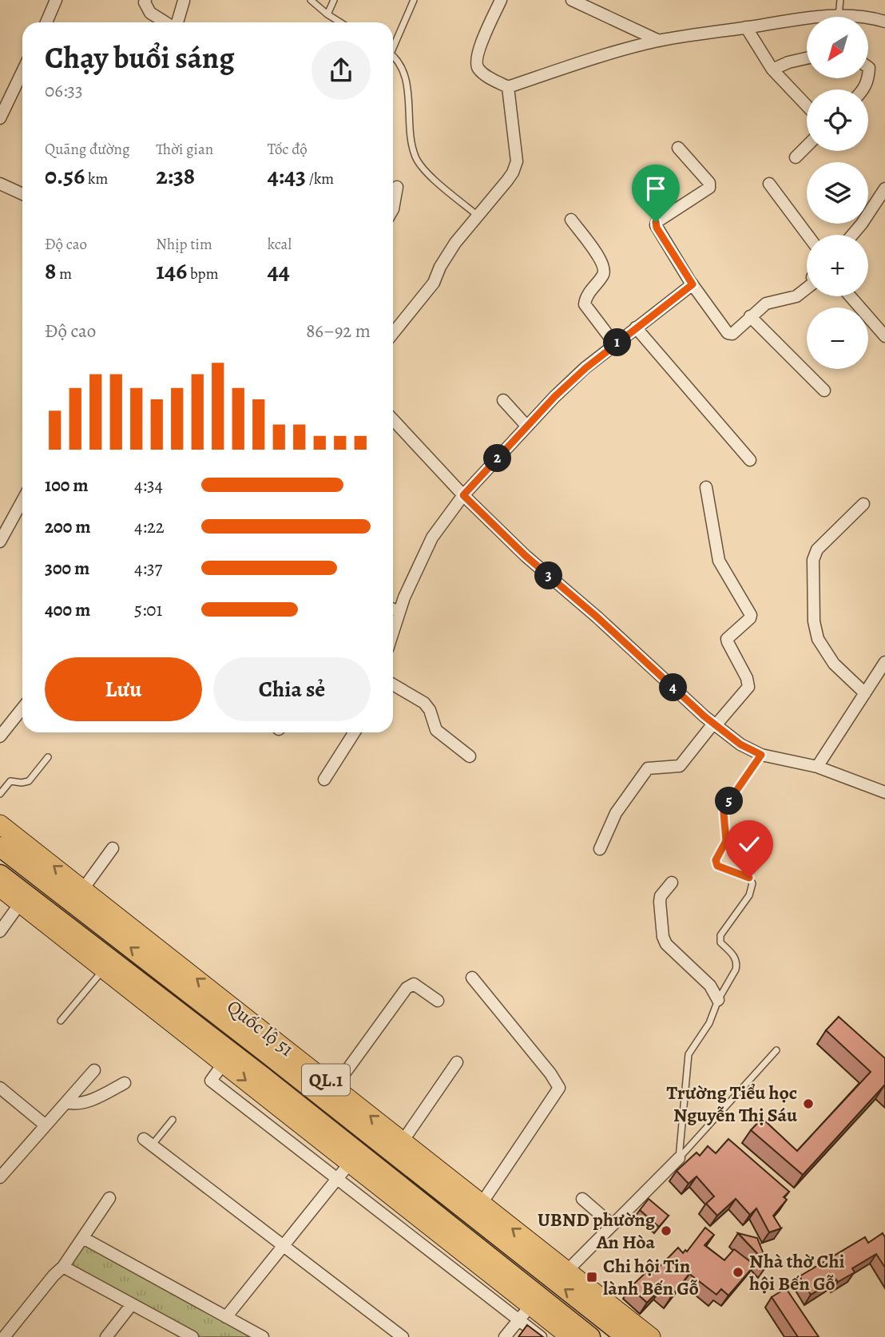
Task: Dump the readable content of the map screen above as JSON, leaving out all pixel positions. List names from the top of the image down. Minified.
{"streets":{"highway":["Quốc lộ 51","QL.1"]},"places":{"other":["Trường Tiểu học Nguyễn Thị Sáu","UBND phường An Hòa","Nhà thờ Chi hội Bến Gỗ"],"transit":["Chi hội Tin lành Bến Gỗ"]},"north":"bottom left","page":{"map_buttons":["+","−"],"heading":["Chạy buổi sáng","06:33"],"stats":[["Quãng đường","0.56 km"],["Thời gian","2:38"],["Tốc độ","4:43 /km"],["Độ cao","8 m"],["Nhịp tim","146 bpm"],["kcal","44"]],"chart":["Độ cao","86–92 m"],"pins":["1","2","3","4","5"],"list":[{"name":"100 m","note":"4:34"},{"name":"200 m","note":"4:22"},{"name":"300 m","note":"4:37"},{"name":"400 m","note":"5:01"}],"buttons":["Lưu","Chia sẻ"]}}
